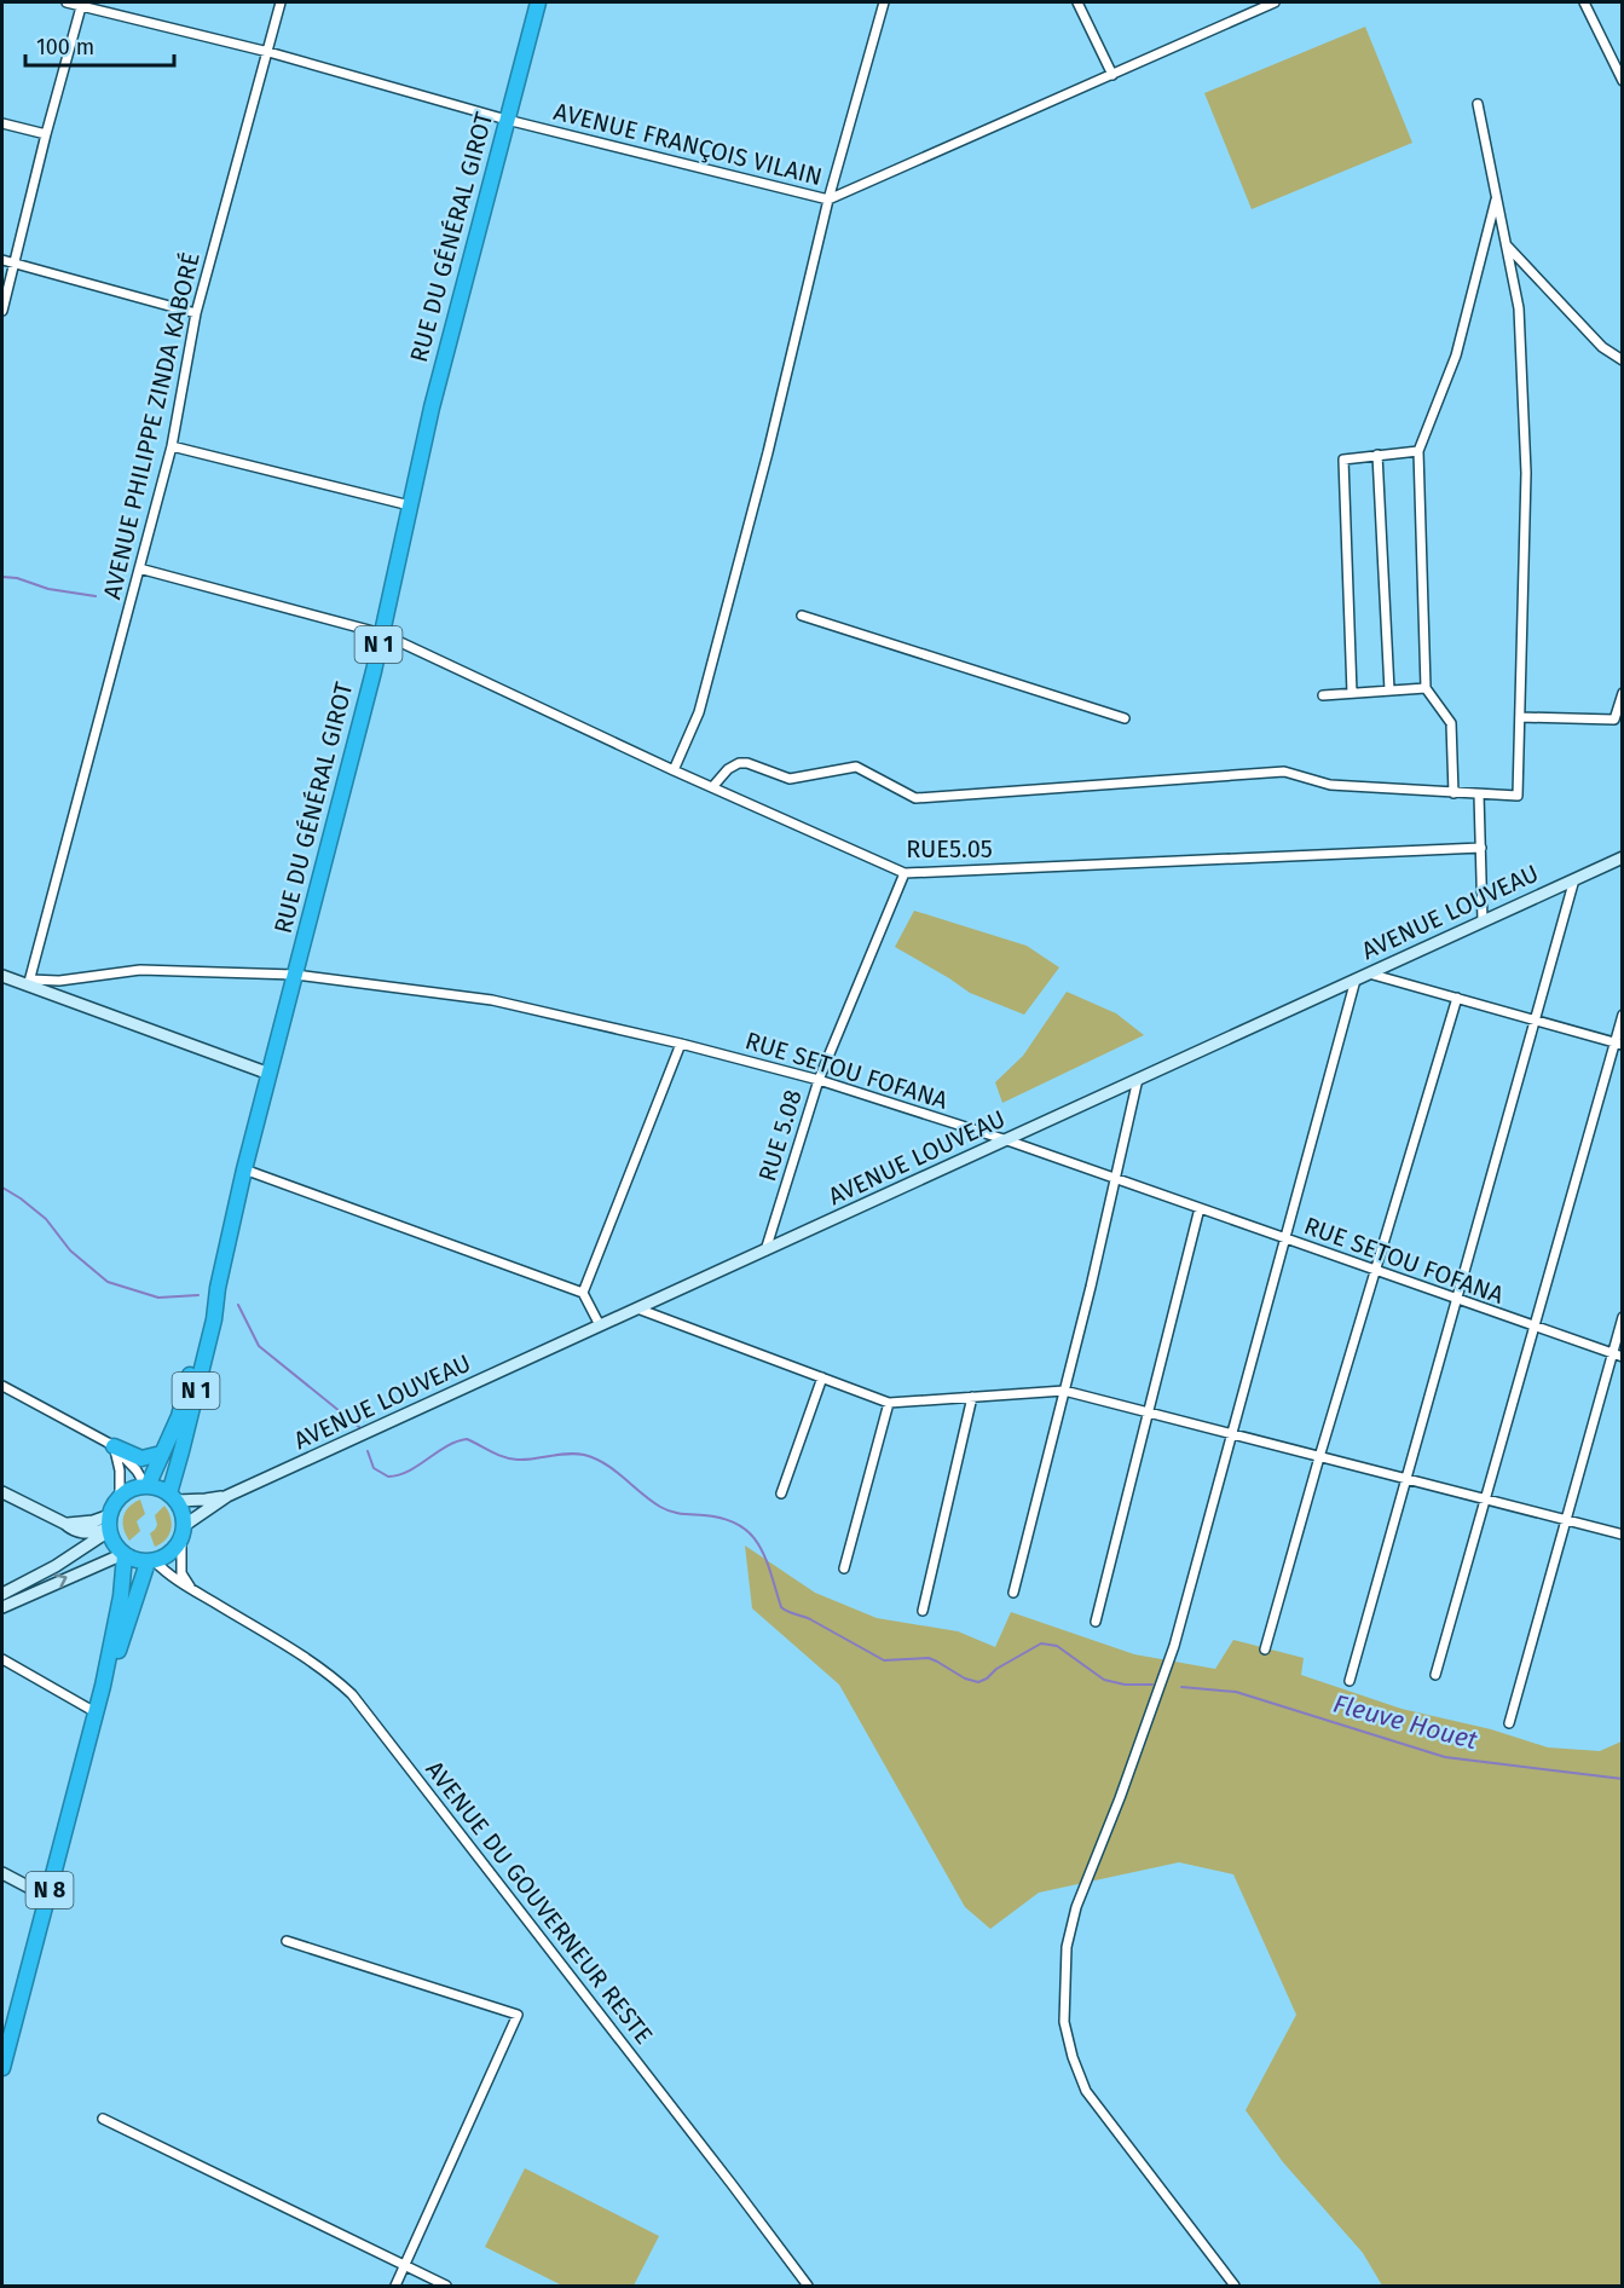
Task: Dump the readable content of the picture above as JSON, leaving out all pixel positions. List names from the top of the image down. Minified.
{"streets":{"highway":["RUE DU GÉNÉRAL GIROT","N 1","N 8"],"main road":["AVENUE LOUVEAU"],"street":["AVENUE FRANÇOIS VILAIN","AVENUE PHILIPPE ZINDA KABORÉ","RUE5.05","RUE SETOU FOFANA","RUE 5.08","AVENUE DU GOUVERNEUR RESTE"]},"crossings":[["AVENUE FRANÇOIS VILAIN","RUE DU GÉNÉRAL GIROT"],["AVENUE FRANÇOIS VILAIN","AVENUE PHILIPPE ZINDA KABORÉ"],["RUE DU GÉNÉRAL GIROT","N 1"],["RUE DU GÉNÉRAL GIROT","RUE5.05"],["RUE DU GÉNÉRAL GIROT","RUE SETOU FOFANA"],["AVENUE PHILIPPE ZINDA KABORÉ","RUE5.05"],["AVENUE PHILIPPE ZINDA KABORÉ","RUE SETOU FOFANA"],["N 1","AVENUE LOUVEAU"],["N 1","N 8"],["N 1","AVENUE DU GOUVERNEUR RESTE"],["RUE5.05","RUE 5.08"],["AVENUE LOUVEAU","RUE SETOU FOFANA"],["AVENUE LOUVEAU","RUE 5.08"],["AVENUE LOUVEAU","N 8"],["AVENUE LOUVEAU","AVENUE DU GOUVERNEUR RESTE"],["RUE SETOU FOFANA","RUE 5.08"],["N 8","AVENUE DU GOUVERNEUR RESTE"]],"water":["Fleuve Houet"],"scale_bar":"100 m"}
